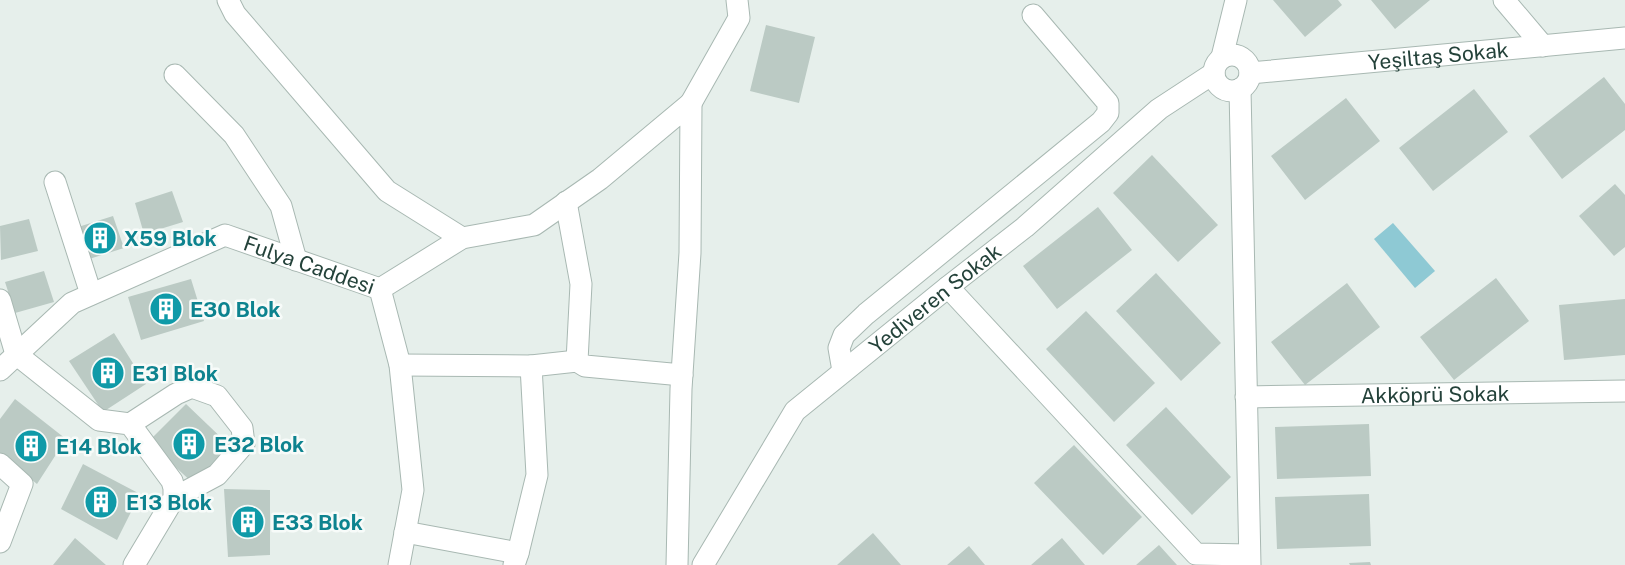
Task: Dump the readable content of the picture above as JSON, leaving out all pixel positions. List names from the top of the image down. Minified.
{"streets":{"street":["Yeşiltaş Sokak","Fulya Caddesi","Yediveren Sokak","Akköprü Sokak"]},"crossings":[["Yeşiltaş Sokak","Yediveren Sokak"]],"places":{"building":["X59 Blok","E30 Blok","E31 Blok","E32 Blok","E14 Blok","E13 Blok","E33 Blok"]}}
